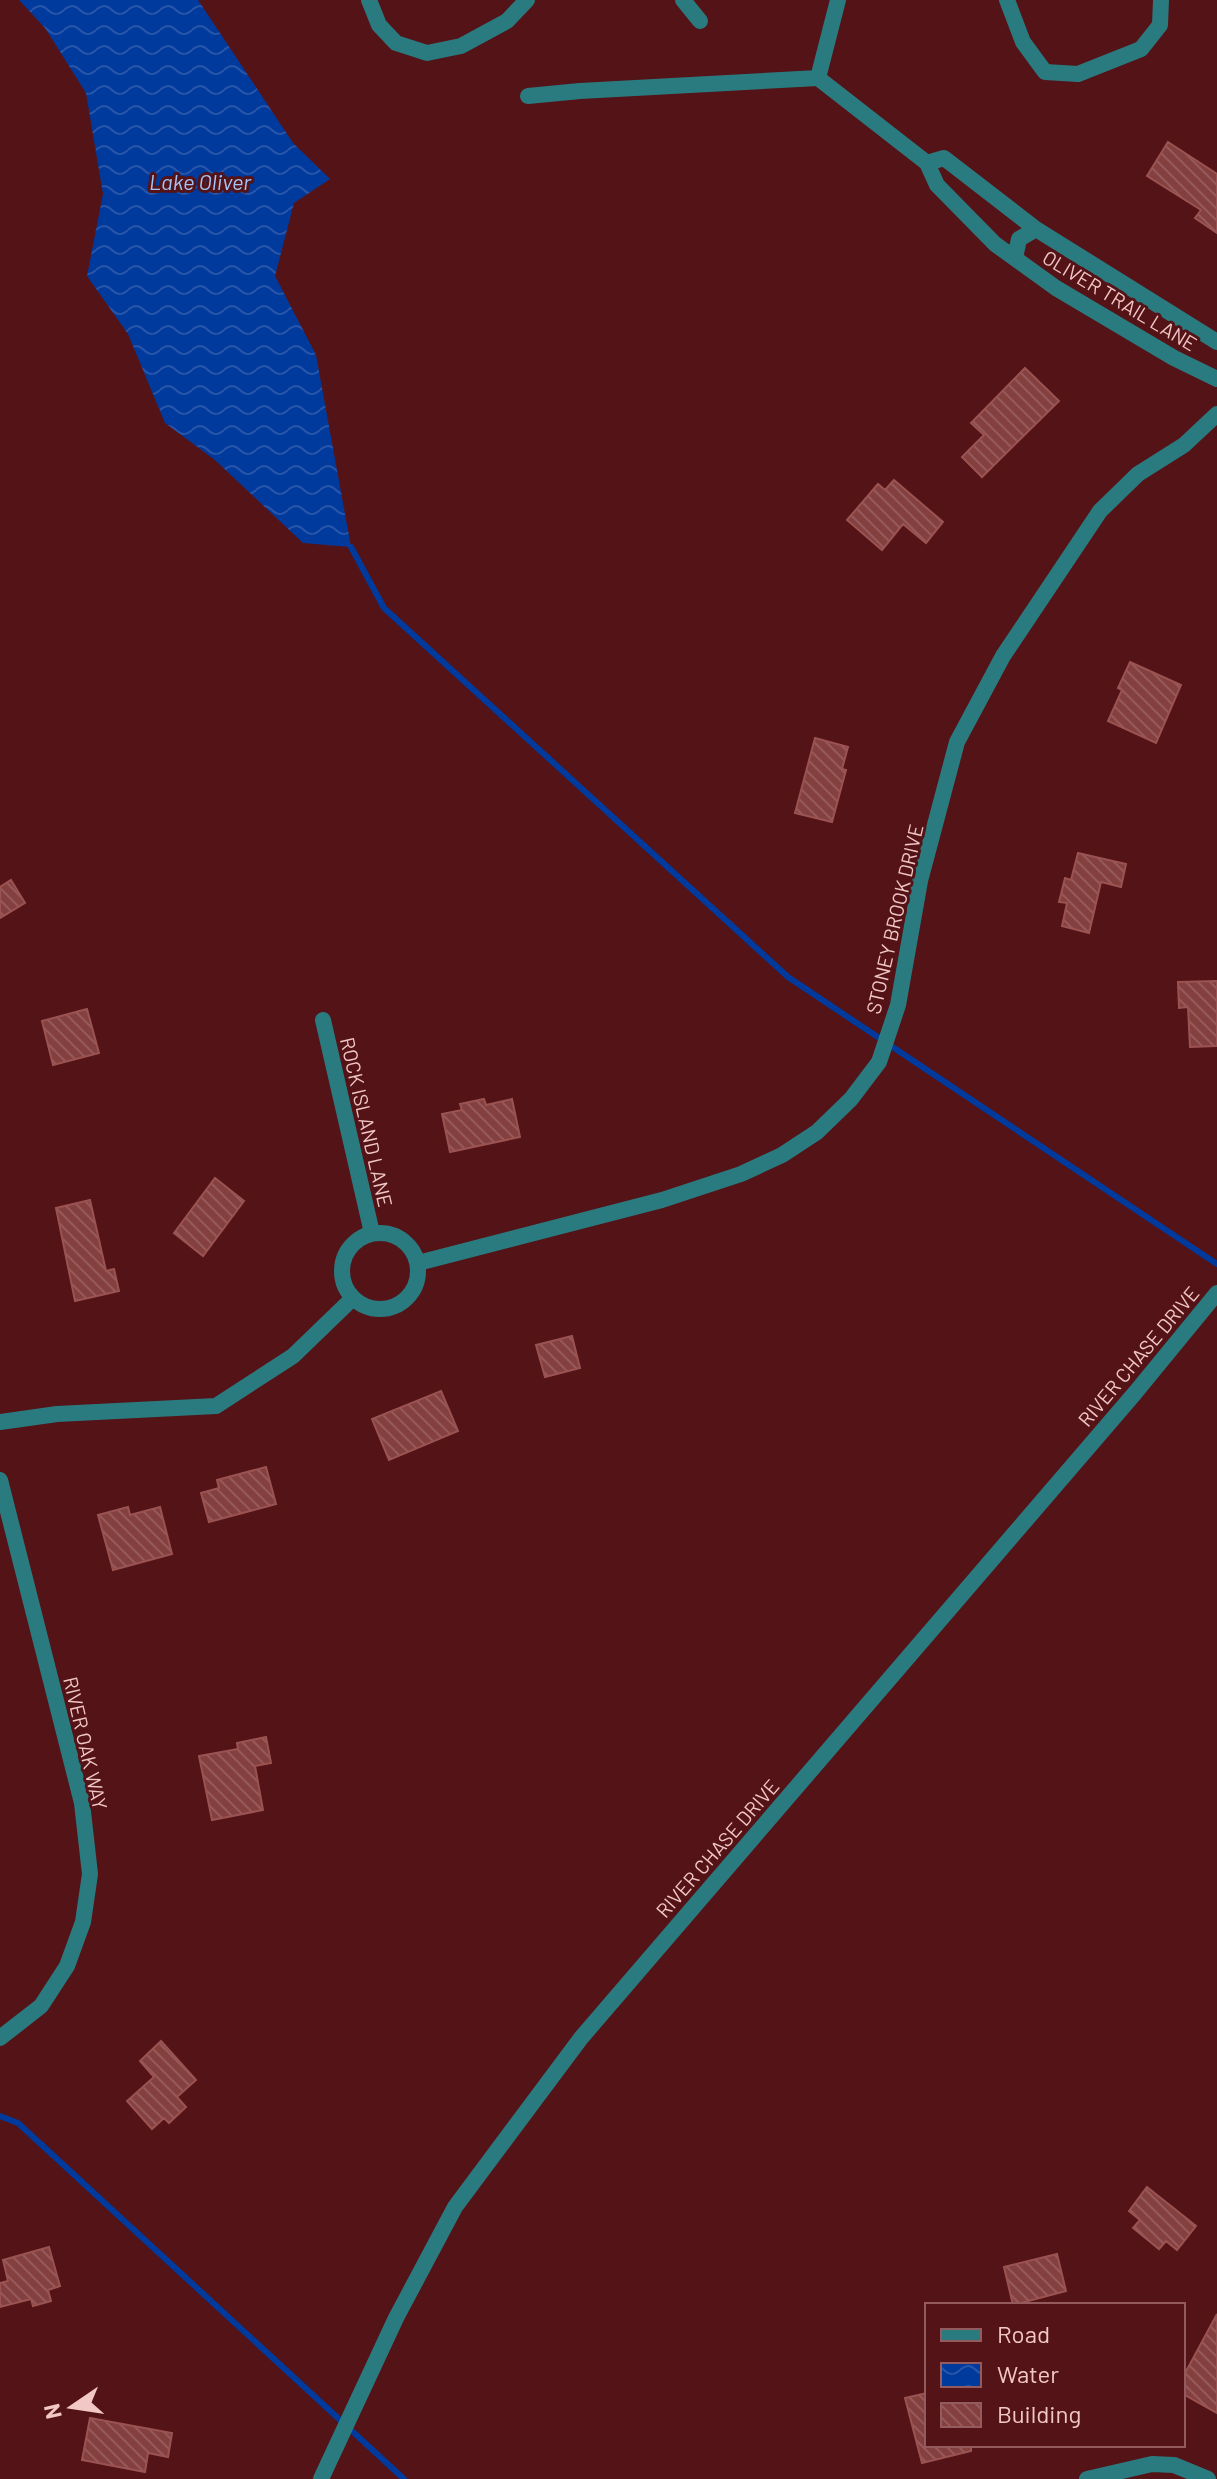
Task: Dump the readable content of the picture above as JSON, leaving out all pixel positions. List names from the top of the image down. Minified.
{"streets":{"street":["OLIVER TRAIL LANE","STONEY BROOK DRIVE","ROCK ISLAND LANE","RIVER CHASE DRIVE","RIVER OAK WAY"]},"crossings":[["STONEY BROOK DRIVE","ROCK ISLAND LANE"]],"water":["Lake Oliver"],"legend":["Road","Water","Building"],"north":"left"}
